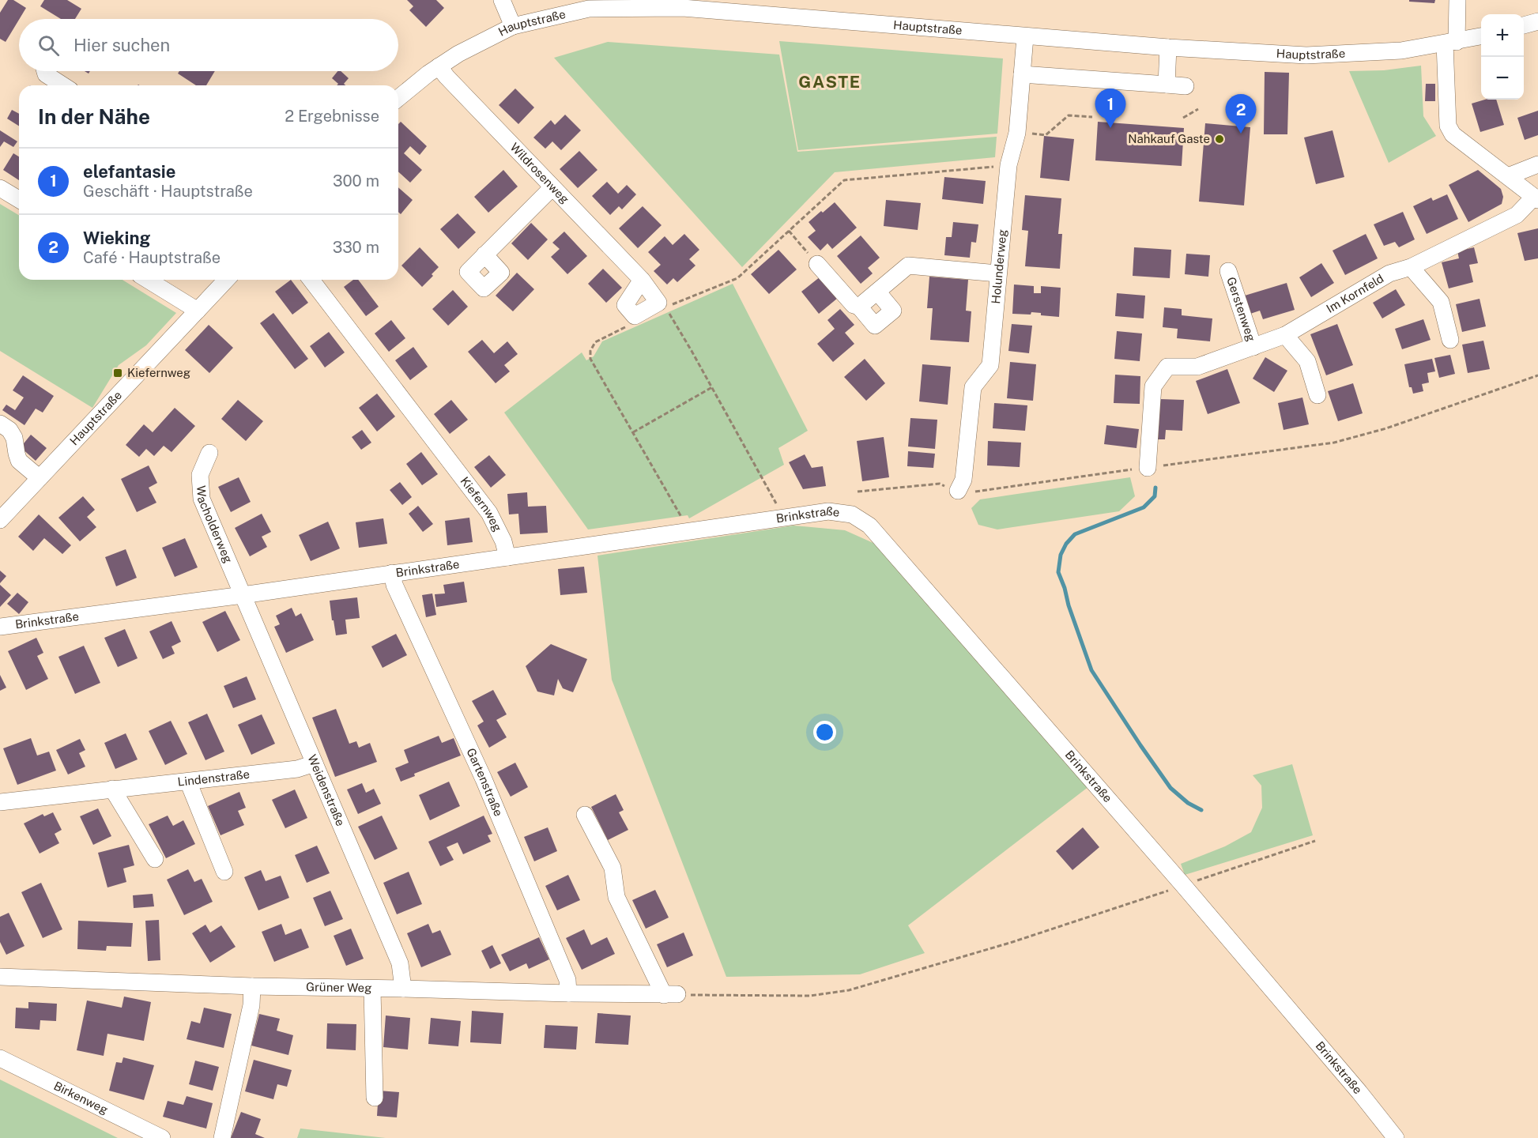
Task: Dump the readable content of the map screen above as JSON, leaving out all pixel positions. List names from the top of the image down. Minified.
{"streets":{"street":["Hauptstraße","Wildrosenweg","Holunderweg","Im Kornfeld","Gerstenweg","Kiefernweg","Brinkstraße","Wacholderweg","Lindenstraße","Gartenstraße","Weidenstraße","Grüner Weg","Birkenweg"]},"crossings":[["Hauptstraße","Wildrosenweg"],["Hauptstraße","Holunderweg"],["Im Kornfeld","Gerstenweg"],["Kiefernweg","Brinkstraße"],["Brinkstraße","Wacholderweg"],["Brinkstraße","Gartenstraße"],["Brinkstraße","Weidenstraße"],["Wacholderweg","Weidenstraße"],["Lindenstraße","Weidenstraße"],["Gartenstraße","Grüner Weg"],["Weidenstraße","Grüner Weg"]],"districts":["GASTE"],"places":{"other":["Nahkauf Gaste"],"transit":["Kiefernweg"]},"page":{"map_buttons":["+","−"],"search":"Hier suchen","heading":["In der Nähe","2 Ergebnisse"],"pins":["1","2"],"list":[{"mark":"1","name":"elefantasie","note":"Geschäft · Hauptstraße","value":"300 m"},{"mark":"2","name":"Wieking","note":"Café · Hauptstraße","value":"330 m"}]}}
